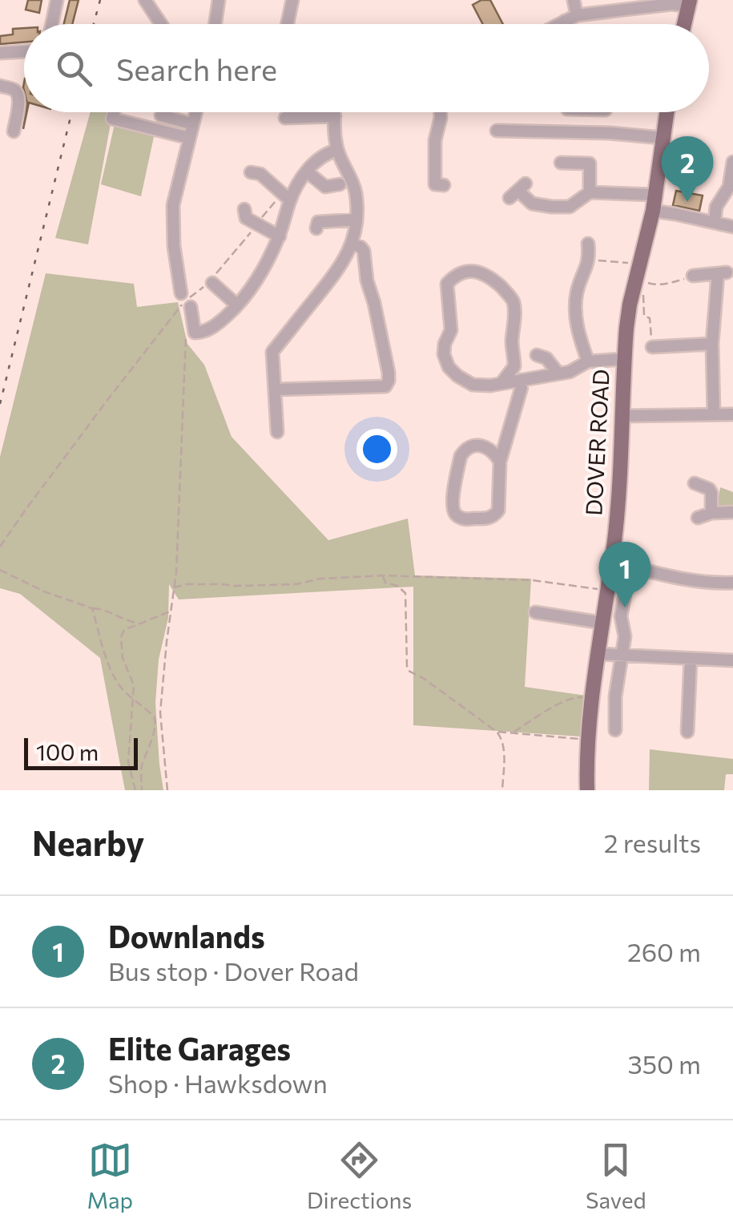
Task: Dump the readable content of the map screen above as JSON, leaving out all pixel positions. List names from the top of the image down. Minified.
{"streets":{"main road":["DOVER ROAD"]},"scale_bar":"100 m","page":{"search":"Search here","pins":["2","1"],"scale":"100 m","heading":["Nearby","2 results"],"list":[{"mark":"1","name":"Downlands","note":"Bus stop · Dover Road","value":"260 m"},{"mark":"2","name":"Elite Garages","note":"Shop · Hawksdown","value":"350 m"}],"nav":["Map","Directions","Saved"]}}
